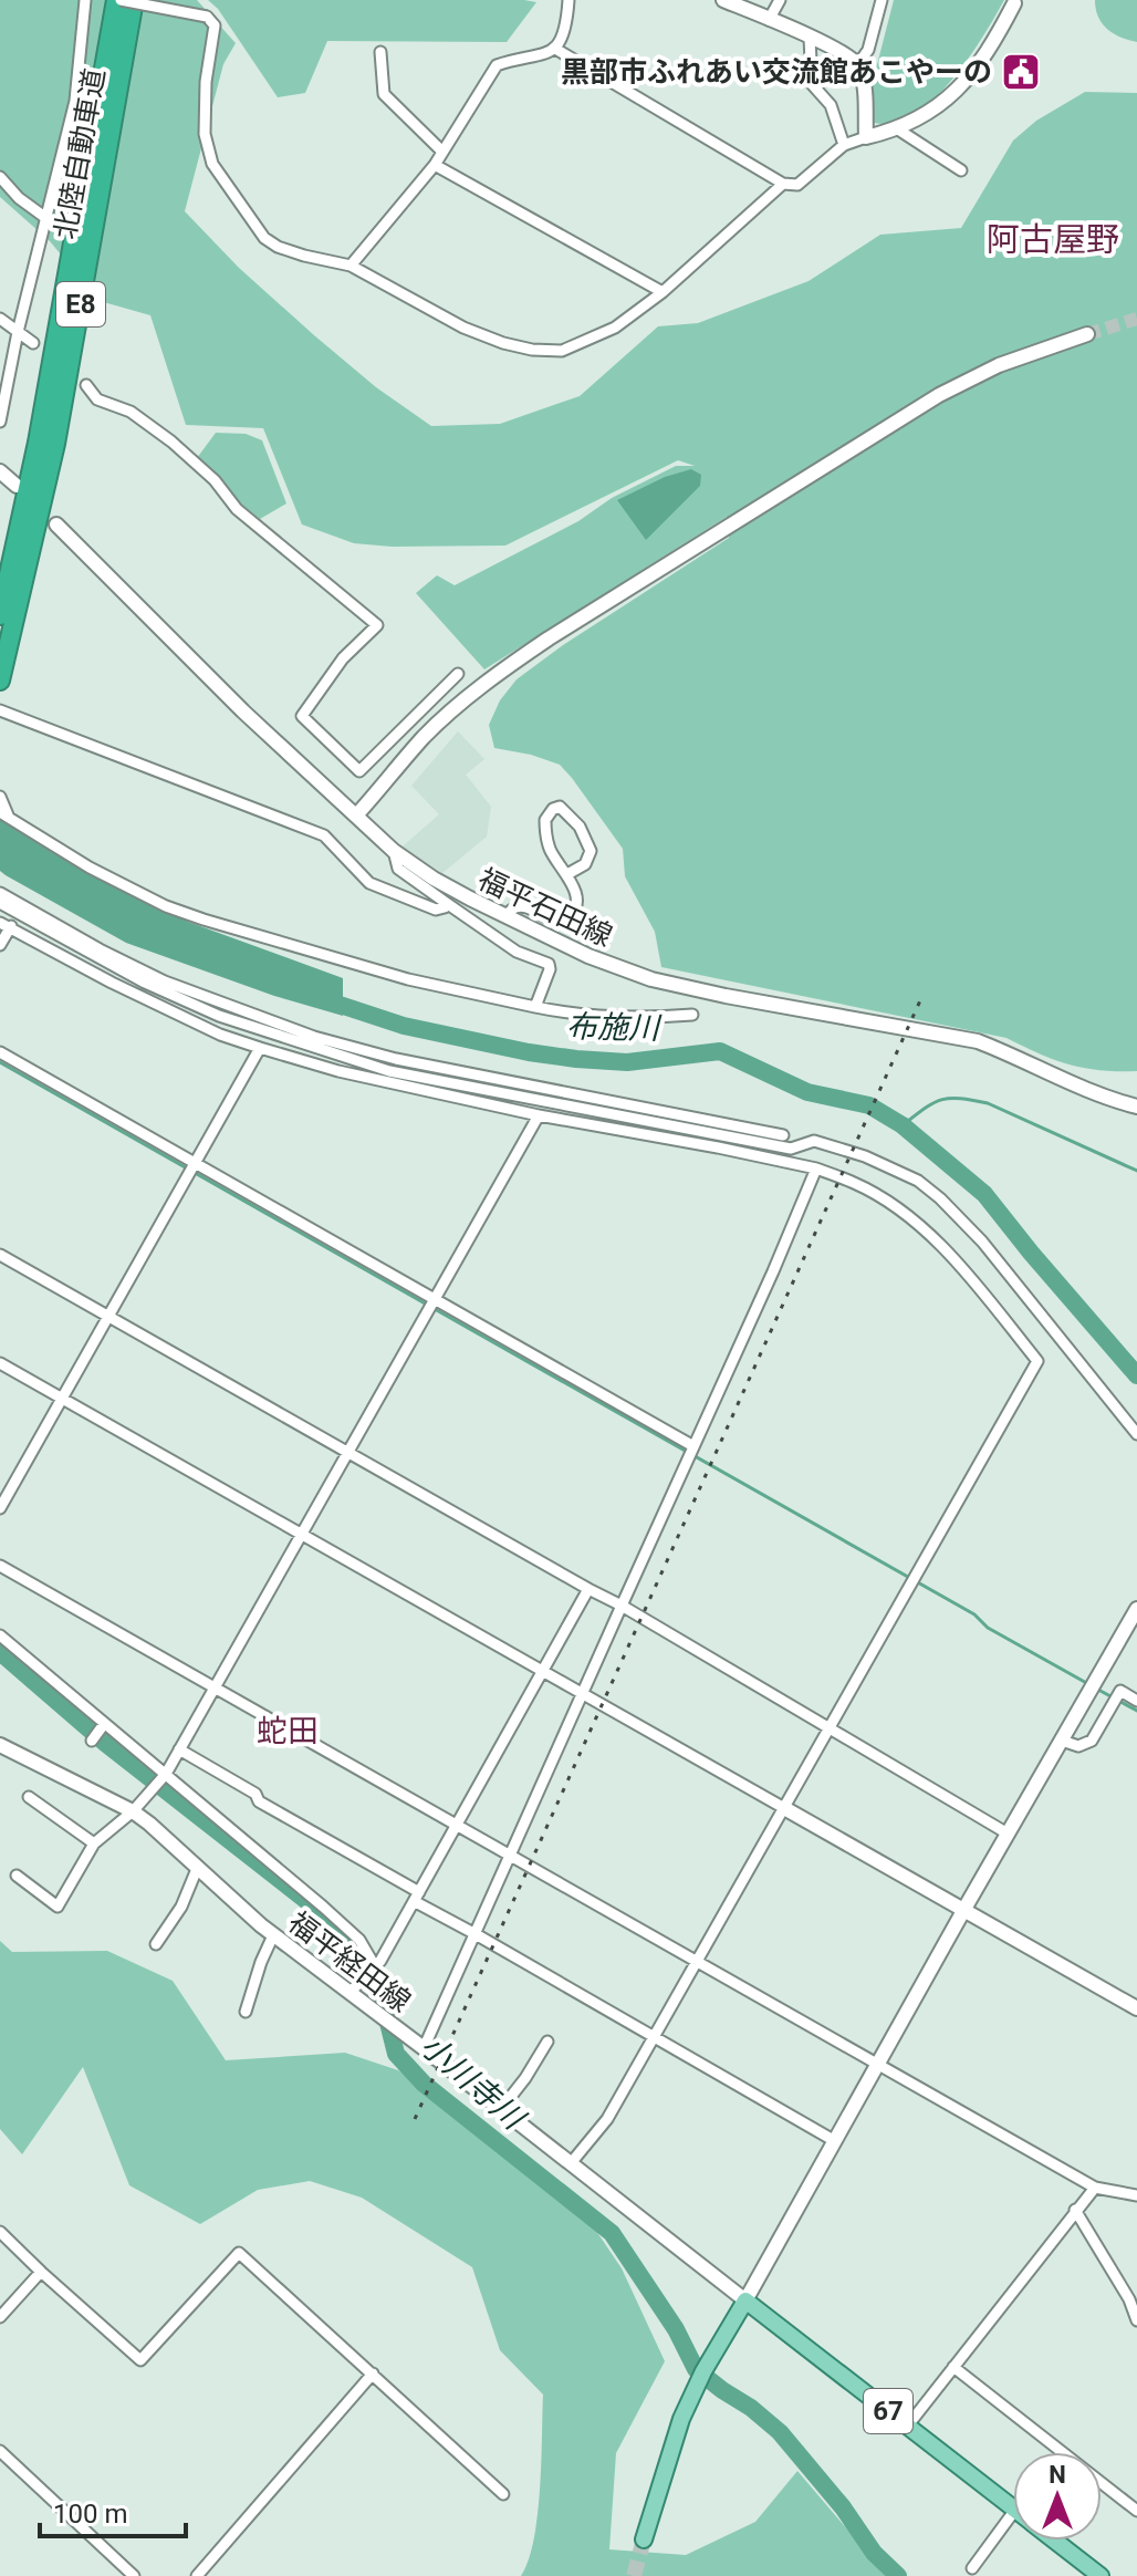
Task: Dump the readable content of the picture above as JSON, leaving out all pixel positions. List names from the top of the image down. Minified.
{"streets":{"highway":["北陸自動車道","E8"],"main road":["67"],"street":["福平石田線","福平経田線"]},"crossings":[["福平経田線","67"]],"districts":["阿古屋野","蛇田"],"water":["布施川","小川寺川"],"places":{"public building":["黒部市ふれあい交流館あこやーの"]},"scale_bar":"100 m","north":"top"}
